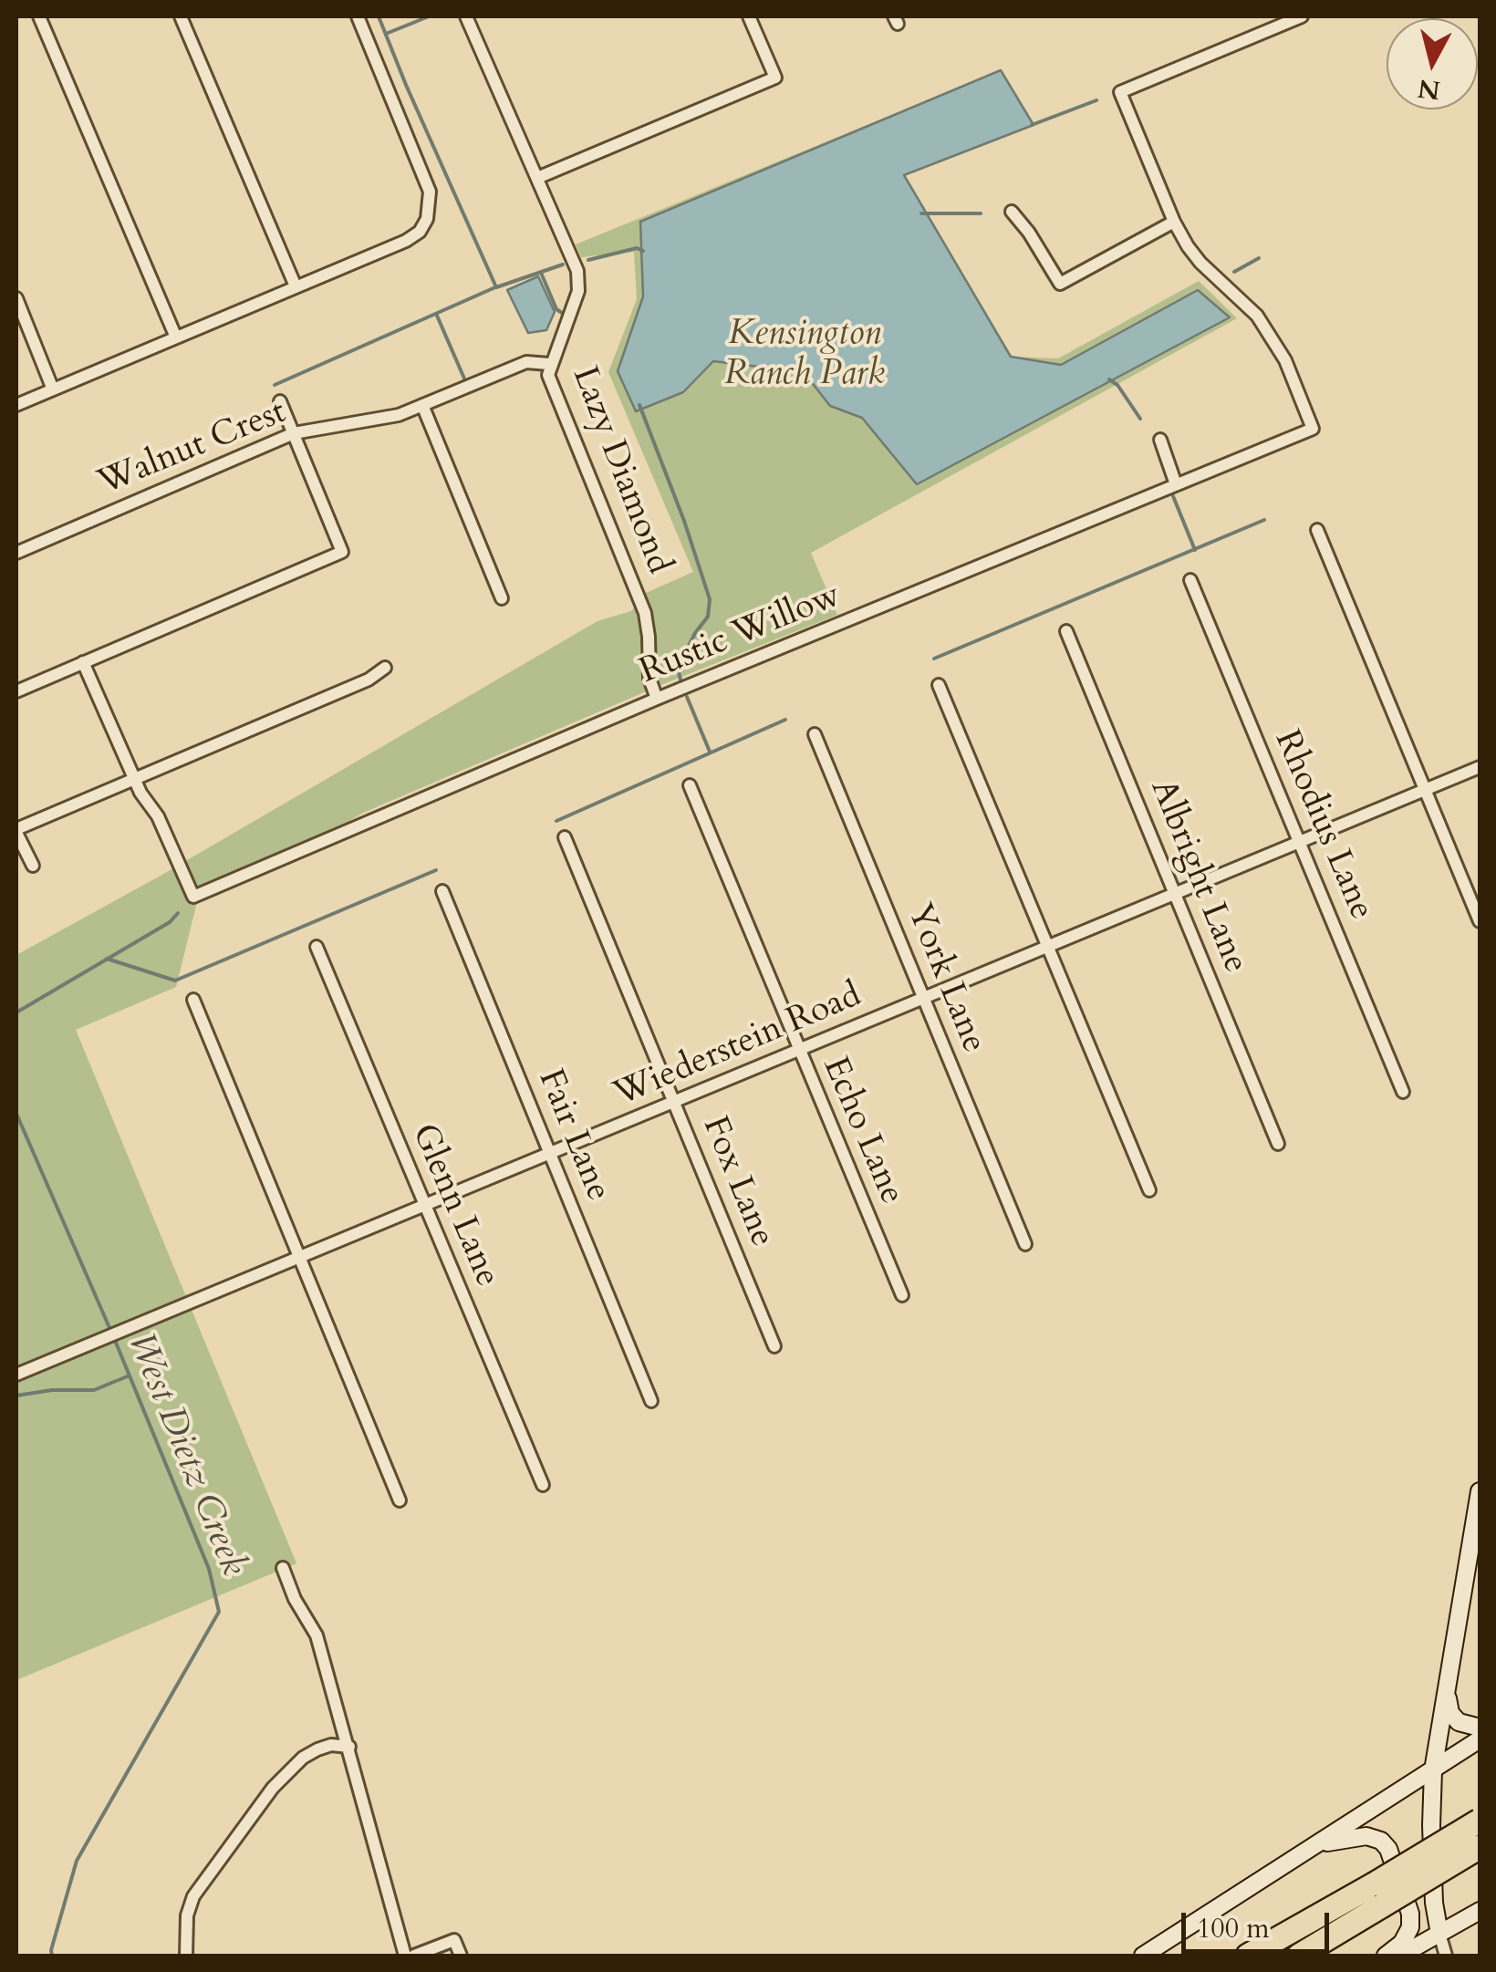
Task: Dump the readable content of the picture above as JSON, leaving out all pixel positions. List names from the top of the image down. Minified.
{"streets":{"street":["Walnut Crest","Lazy Diamond","Rustic Willow","Rhodius Lane","Albright Lane","York Lane","Wiederstein Road","Echo Lane","Fair Lane","Fox Lane","Glenn Lane"]},"crossings":[["Walnut Crest","Lazy Diamond"],["Lazy Diamond","Rustic Willow"],["Rhodius Lane","Wiederstein Road"],["Albright Lane","Wiederstein Road"],["York Lane","Wiederstein Road"],["Wiederstein Road","Echo Lane"],["Wiederstein Road","Fair Lane"],["Wiederstein Road","Fox Lane"],["Wiederstein Road","Glenn Lane"]],"water":["West Dietz Creek"],"parks":["Kensington Ranch Park"],"scale_bar":"100 m","north":"bottom"}
